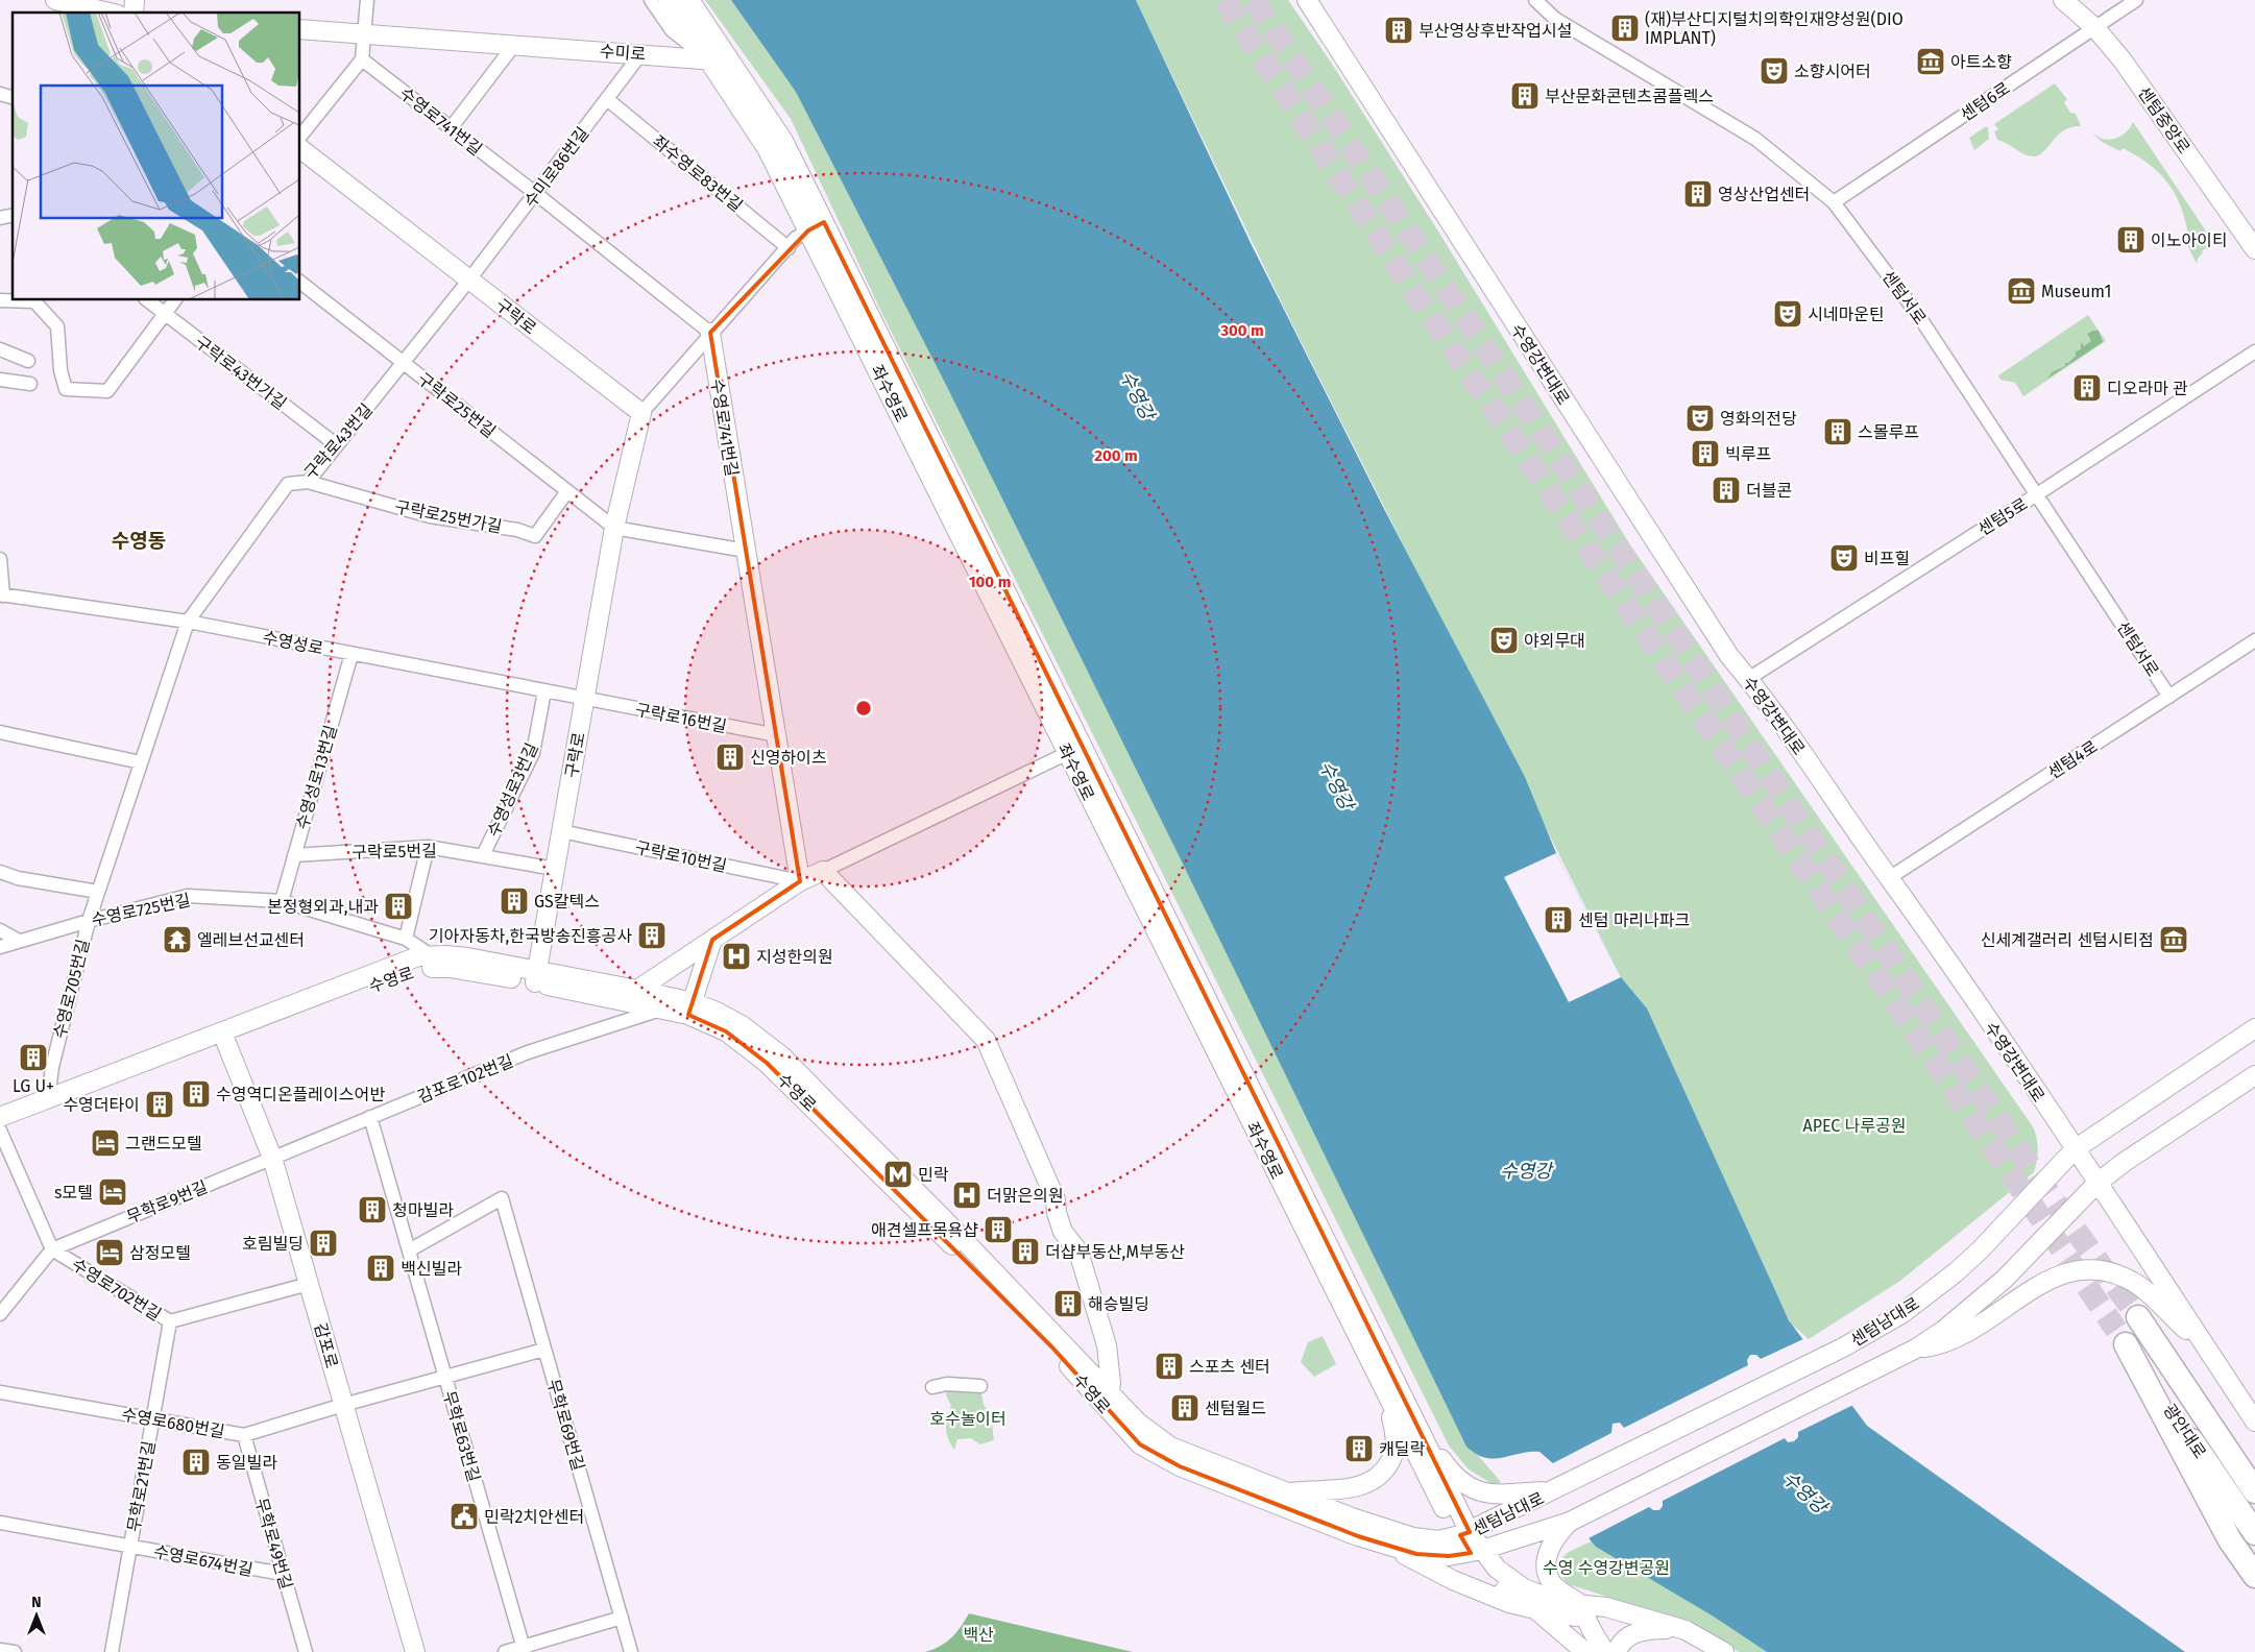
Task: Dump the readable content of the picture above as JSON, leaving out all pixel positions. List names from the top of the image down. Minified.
{"streets":{"highway":["광안대로"],"main road":["수미로","센텀중앙로","수영로741번길","구락로","수영강변대로","좌수영로","수영로","센텀남대로","감포로"],"street":["센텀6로","수미로86번길","좌수영로83번길","센텀서로","구락로43번가길","구락로25번길","구락로43번길","구락로25번가길","센텀5로","수영성로","구락로16번길","센텀4로","수영성로13번길","수영성로3번길","구락로5번길","구락로10번길","수영로725번길","수영로705번길","감포로102번길","무학로9번길","수영로702번길","수영로680번길","무학로69번길","무학로63번길","무학로21번길","무학로49번길","수영로674번길"]},"crossings":[["수미로","수미로86번길"],["수미로","좌수영로"],["센텀6로","센텀중앙로"],["센텀6로","센텀서로"],["수영로741번길","수미로86번길"],["수영로741번길","구락로16번길"],["수영로741번길","구락로10번길"],["수미로86번길","좌수영로83번길"],["수미로86번길","구락로"],["수미로86번길","구락로43번길"],["센텀서로","센텀5로"],["센텀서로","센텀4로"],["구락로","구락로25번길"],["구락로","구락로43번길"],["구락로","수영성로"],["구락로","구락로16번길"],["구락로","구락로5번길"],["구락로","구락로10번길"],["구락로","수영로"],["수영강변대로","센텀5로"],["수영강변대로","센텀4로"],["수영강변대로","센텀남대로"],["구락로43번가길","구락로43번길"],["좌수영로","수영로"],["좌수영로","센텀남대로"],["구락로25번길","구락로43번길"],["구락로25번길","구락로25번가길"],["구락로43번길","구락로25번가길"],["구락로43번길","수영성로"],["구락로43번길","수영로705번길"],["수영성로","구락로16번길"],["수영성로","수영성로13번길"],["수영성로","수영성로3번길"],["수영성로","수영로705번길"],["수영성로13번길","구락로5번길"],["수영성로13번길","수영로725번길"],["수영성로3번길","구락로5번길"],["구락로5번길","수영로"],["수영로725번길","수영로"],["수영로725번길","수영로705번길"],["수영로","수영로705번길"],["수영로","감포로102번길"],["수영로","수영로702번길"],["수영로","센텀남대로"],["수영로","감포로"],["감포로102번길","무학로9번길"],["감포로102번길","감포로"],["감포로102번길","무학로63번길"],["무학로9번길","수영로702번길"],["무학로9번길","감포로"],["수영로702번길","감포로"],["수영로702번길","무학로21번길"],["감포로","수영로680번길"],["수영로680번길","무학로69번길"],["수영로680번길","무학로63번길"],["수영로680번길","무학로21번길"],["수영로680번길","무학로49번길"],["무학로69번길","무학로63번길"],["무학로21번길","수영로674번길"],["무학로49번길","수영로674번길"]],"districts":["수영동"],"water":["수영강"],"parks":["APEC 나루공원","호수놀이터","수영 수영강변공원","백산"],"places":{"building":["(재)부산디지털치의학인재양성원(DIO IMPLANT)","부산영상후반작업시설","부산문화콘텐츠콤플렉스","영상산업센터","이노아이티","디오라마 관","스몰루프","빅루프","더블콘","신영하이츠","GS칼텍스","본정형외과,내과","센텀 마리나파크","기아자동차,한국방송진흥공사","LG U+","수영역디온플레이스어반","수영더타이","청마빌라","애견셀프목욕샵","호림빌딩","더샵부동산,M부동산","백신빌라","해승빌딩","스포츠 센터","센텀월드","캐딜락","동일빌라"],"museum":["아트소향","Museum1","신세계갤러리 센텀시티점"],"theatre":["소향시어터","시네마운틴","영화의전당","비프힐","야외무대"],"temple":["엘레브선교센터"],"hospital":["지성한의원","더맑은의원"],"hotel":["그랜드모텔","s모텔","삼정모텔"],"metro station":["민락"],"public building":["민락2치안센터"]},"north":"top","rings":["300 m","200 m","100 m"]}
